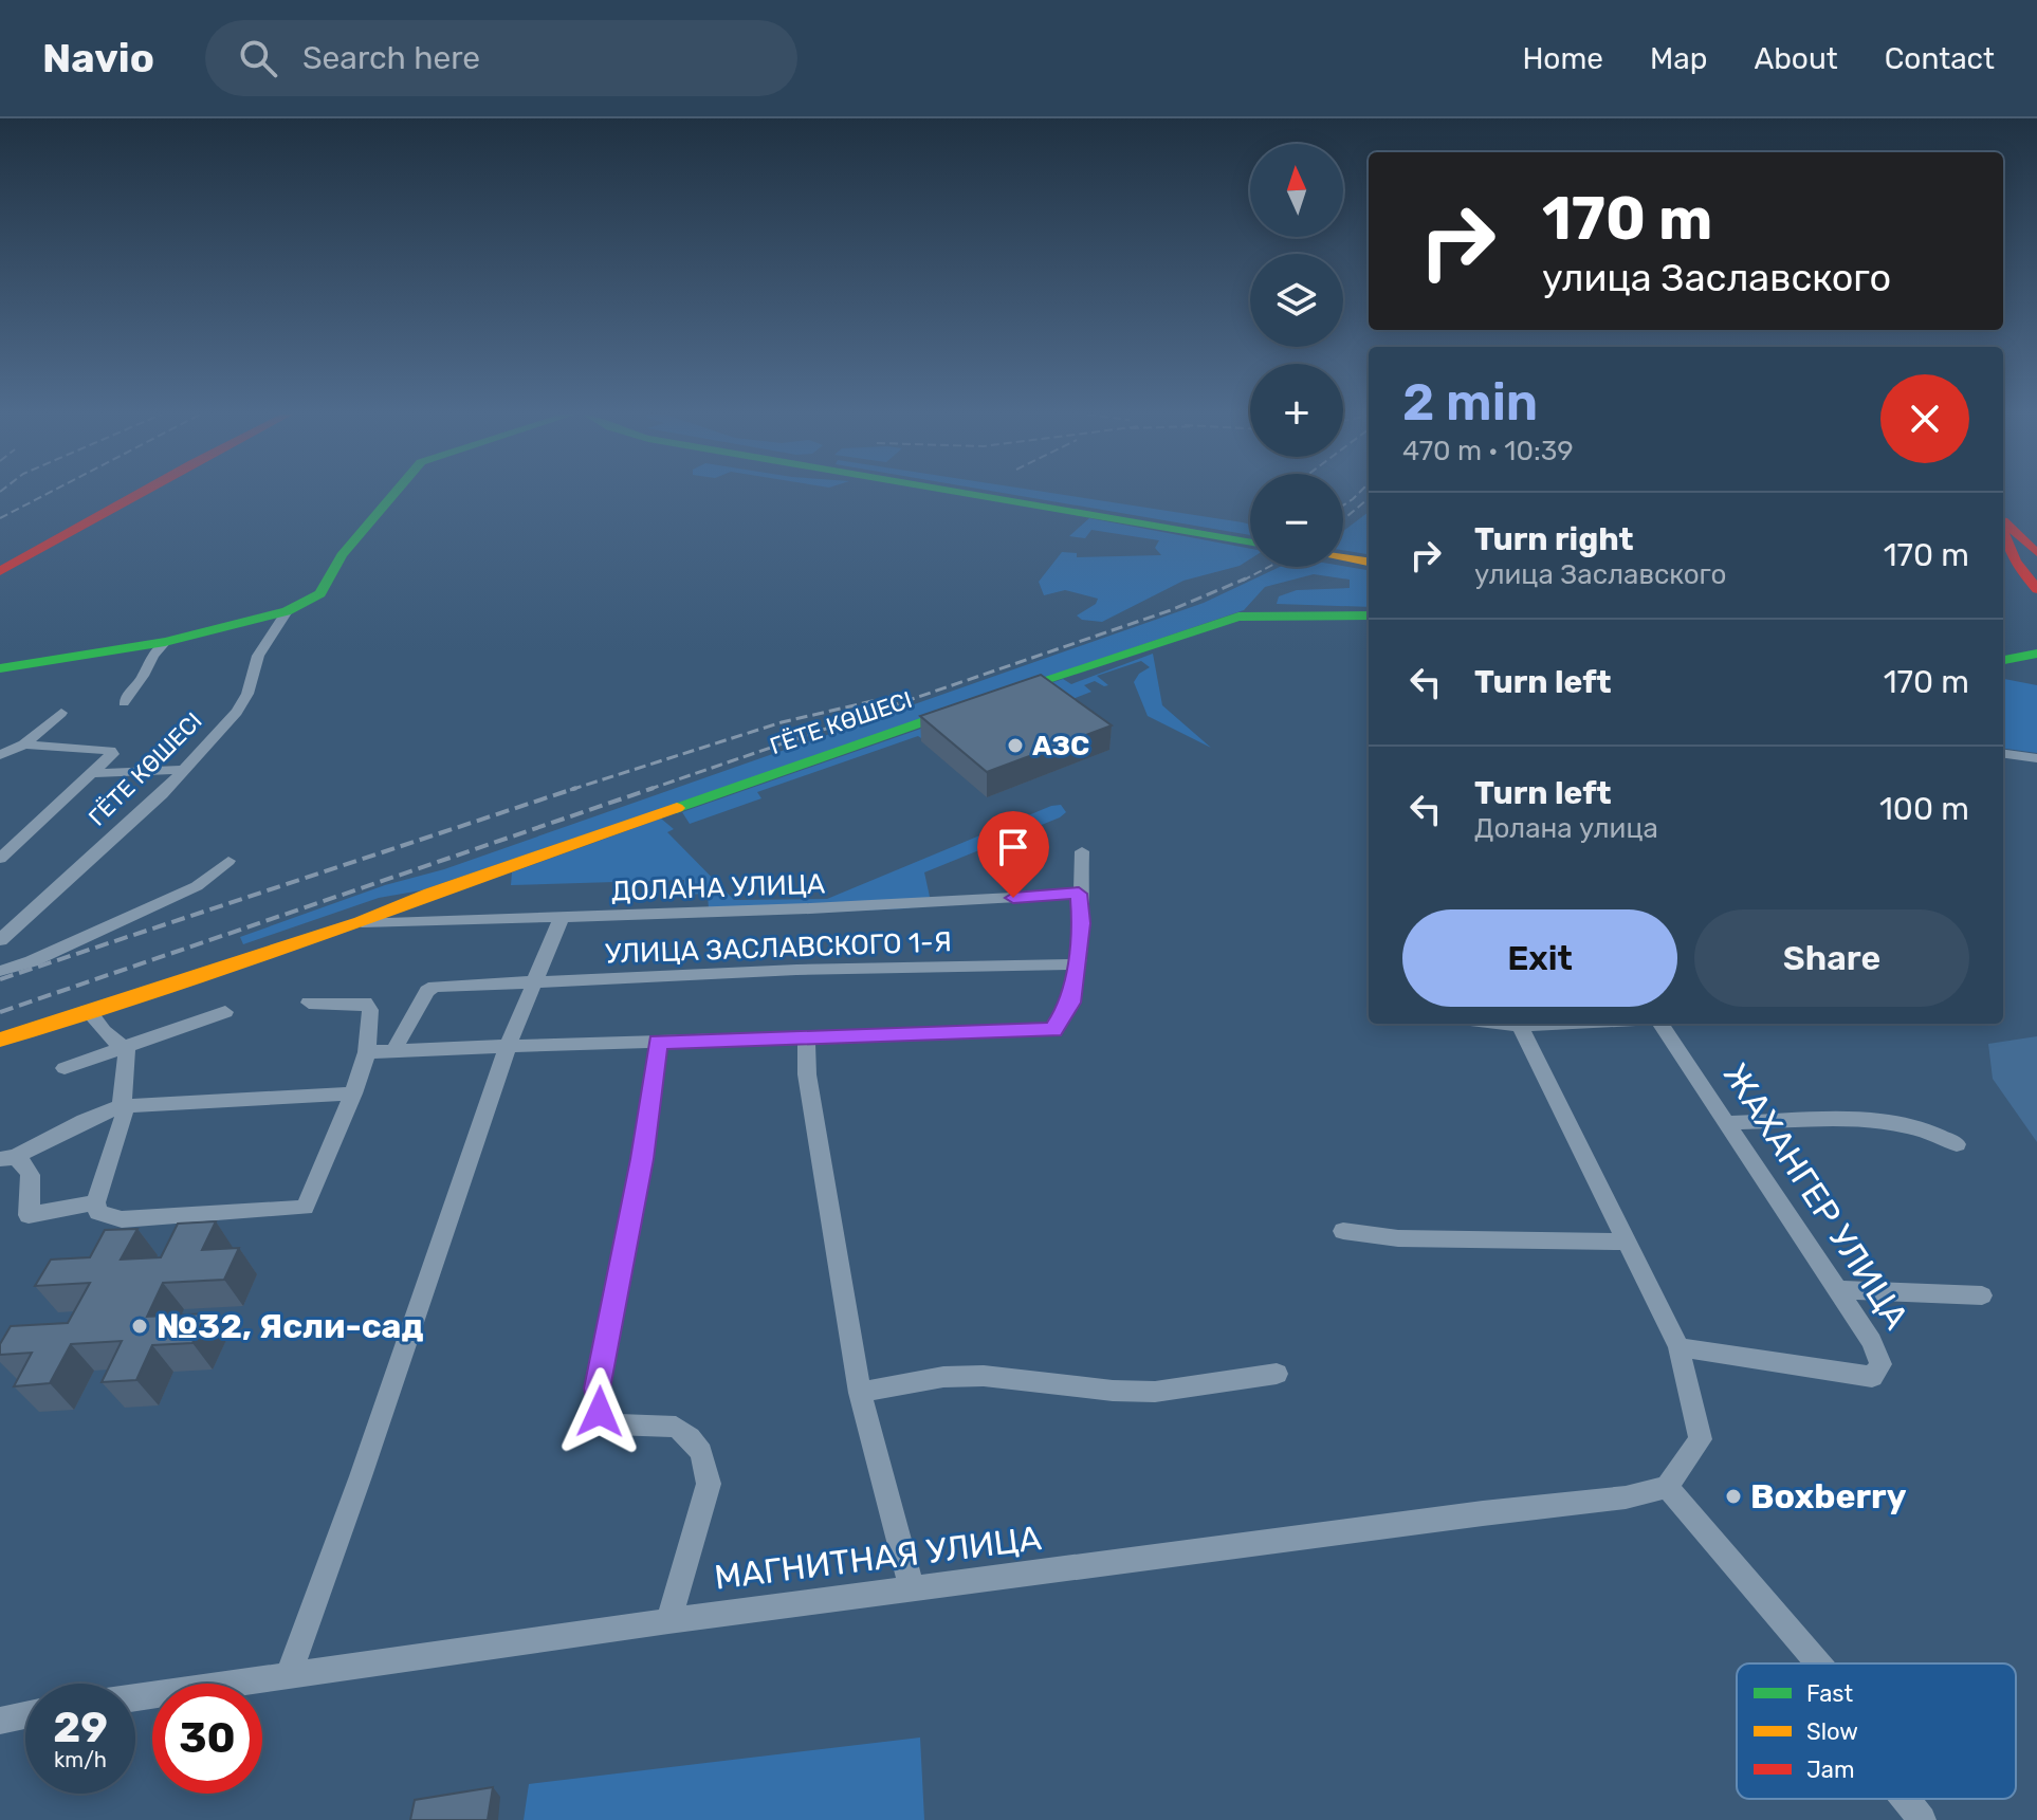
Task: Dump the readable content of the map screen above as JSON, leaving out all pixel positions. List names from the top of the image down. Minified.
{"streets":{"main road":["ГЁТЕ КӨШЕСІ"],"street":["ДОЛАНА УЛИЦА","УЛИЦА ЗАСЛАВСКОГО 1-Я","ЖАХАНГЕР УЛИЦА","МАГНИТНАЯ УЛИЦА"]},"crossings":[["ГЁТЕ КӨШЕСІ","ДОЛАНА УЛИЦА"]],"places":["АЗС","№32, Ясли-сад","Boxberry"],"legend":["Fast","Slow","Jam"],"north":"top","page":{"header":"Navio","search":"Search here","nav":["Home","Map","About","Contact"],"map_buttons":["+","−"],"turn":["170 m","улица Заславского"],"heading":["2 min","470 m · 10:39"],"list":[{"name":"Turn right","note":"улица Заславского","value":"170 m"},{"name":"Turn left","value":"170 m"},{"name":"Turn left","note":"Долана улица","value":"100 m"}],"buttons":["Exit","Share"],"speed":"29 km/h","limit":"30"}}
